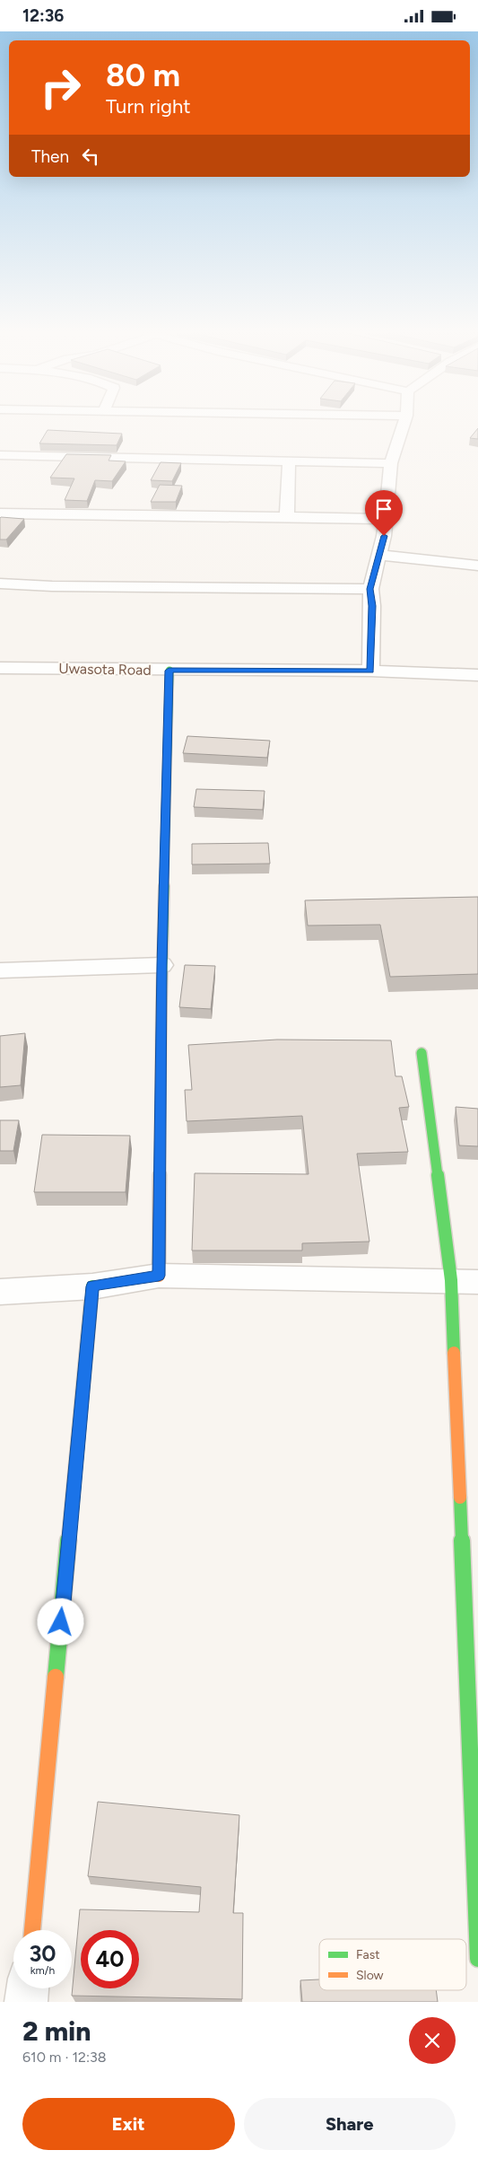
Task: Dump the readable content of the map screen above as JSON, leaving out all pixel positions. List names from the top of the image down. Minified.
{"streets":{"street":["Uwasota Road"]},"legend":["Fast","Slow"],"page":{"status":"12:36","turn":["80 m","Turn right"],"then":"Then","speed":"30 km/h","limit":"40","heading":["2 min","610 m · 12:38"],"buttons":["Exit","Share"]}}
